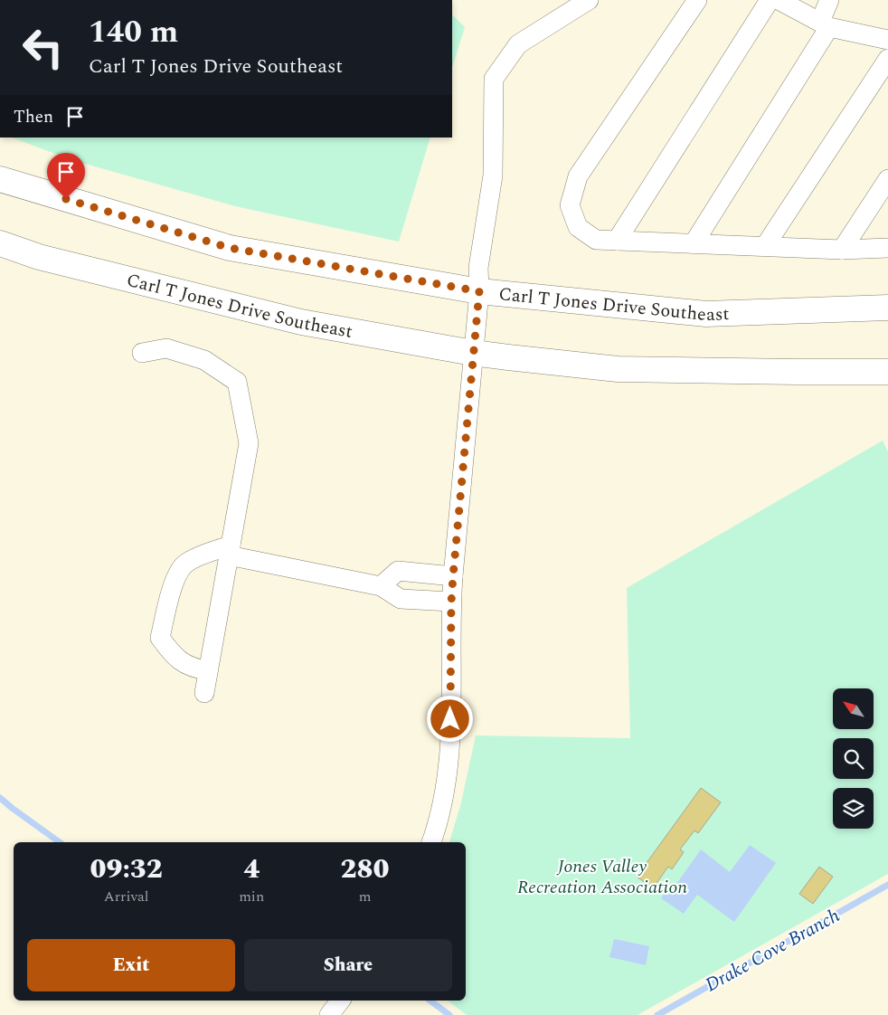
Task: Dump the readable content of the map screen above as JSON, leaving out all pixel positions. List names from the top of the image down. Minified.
{"streets":{"main road":["Carl T Jones Drive Southeast"]},"water":["Drake Cove Branch"],"parks":["Jones Valley Recreation Association"],"north":"top left","page":{"turn":["140 m","Carl T Jones Drive Southeast"],"then":"Then","eta":["09:32","Arrival","4","min","280","m"],"buttons":["Exit","Share"]}}
